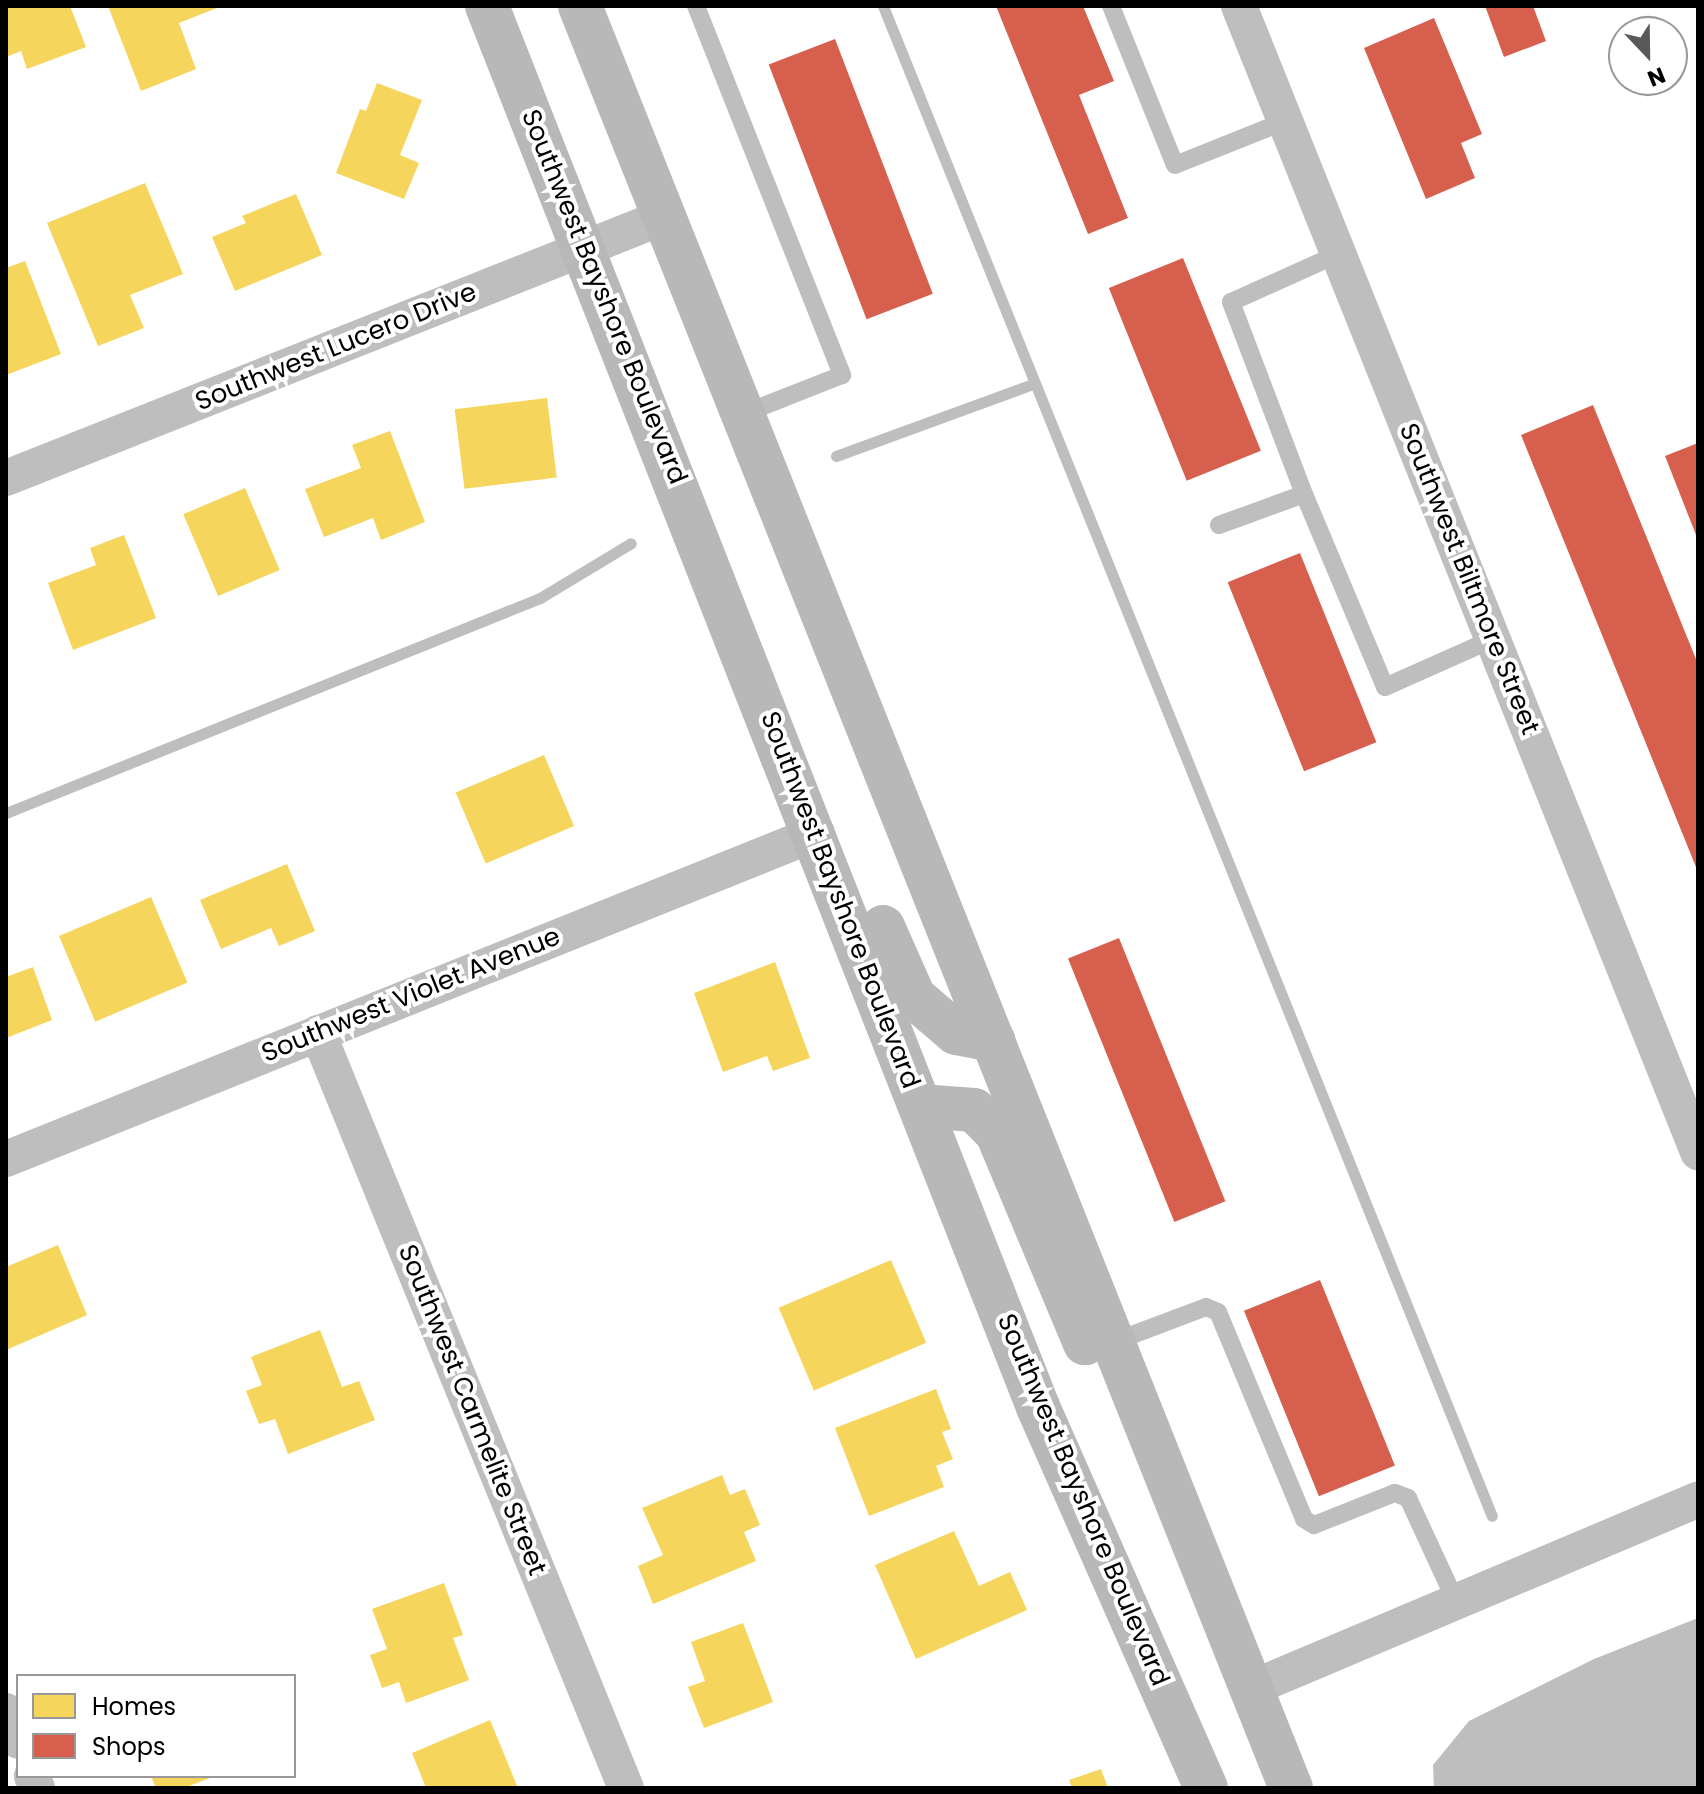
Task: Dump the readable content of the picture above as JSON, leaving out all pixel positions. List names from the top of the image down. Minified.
{"streets":{"main road":["Southwest Bayshore Boulevard"],"street":["Southwest Lucero Drive","Southwest Biltmore Street","Southwest Violet Avenue","Southwest Carmelite Street"]},"crossings":[["Southwest Bayshore Boulevard","Southwest Lucero Drive"],["Southwest Bayshore Boulevard","Southwest Violet Avenue"],["Southwest Violet Avenue","Southwest Carmelite Street"]],"legend":["Homes","Shops"],"north":"bottom"}
